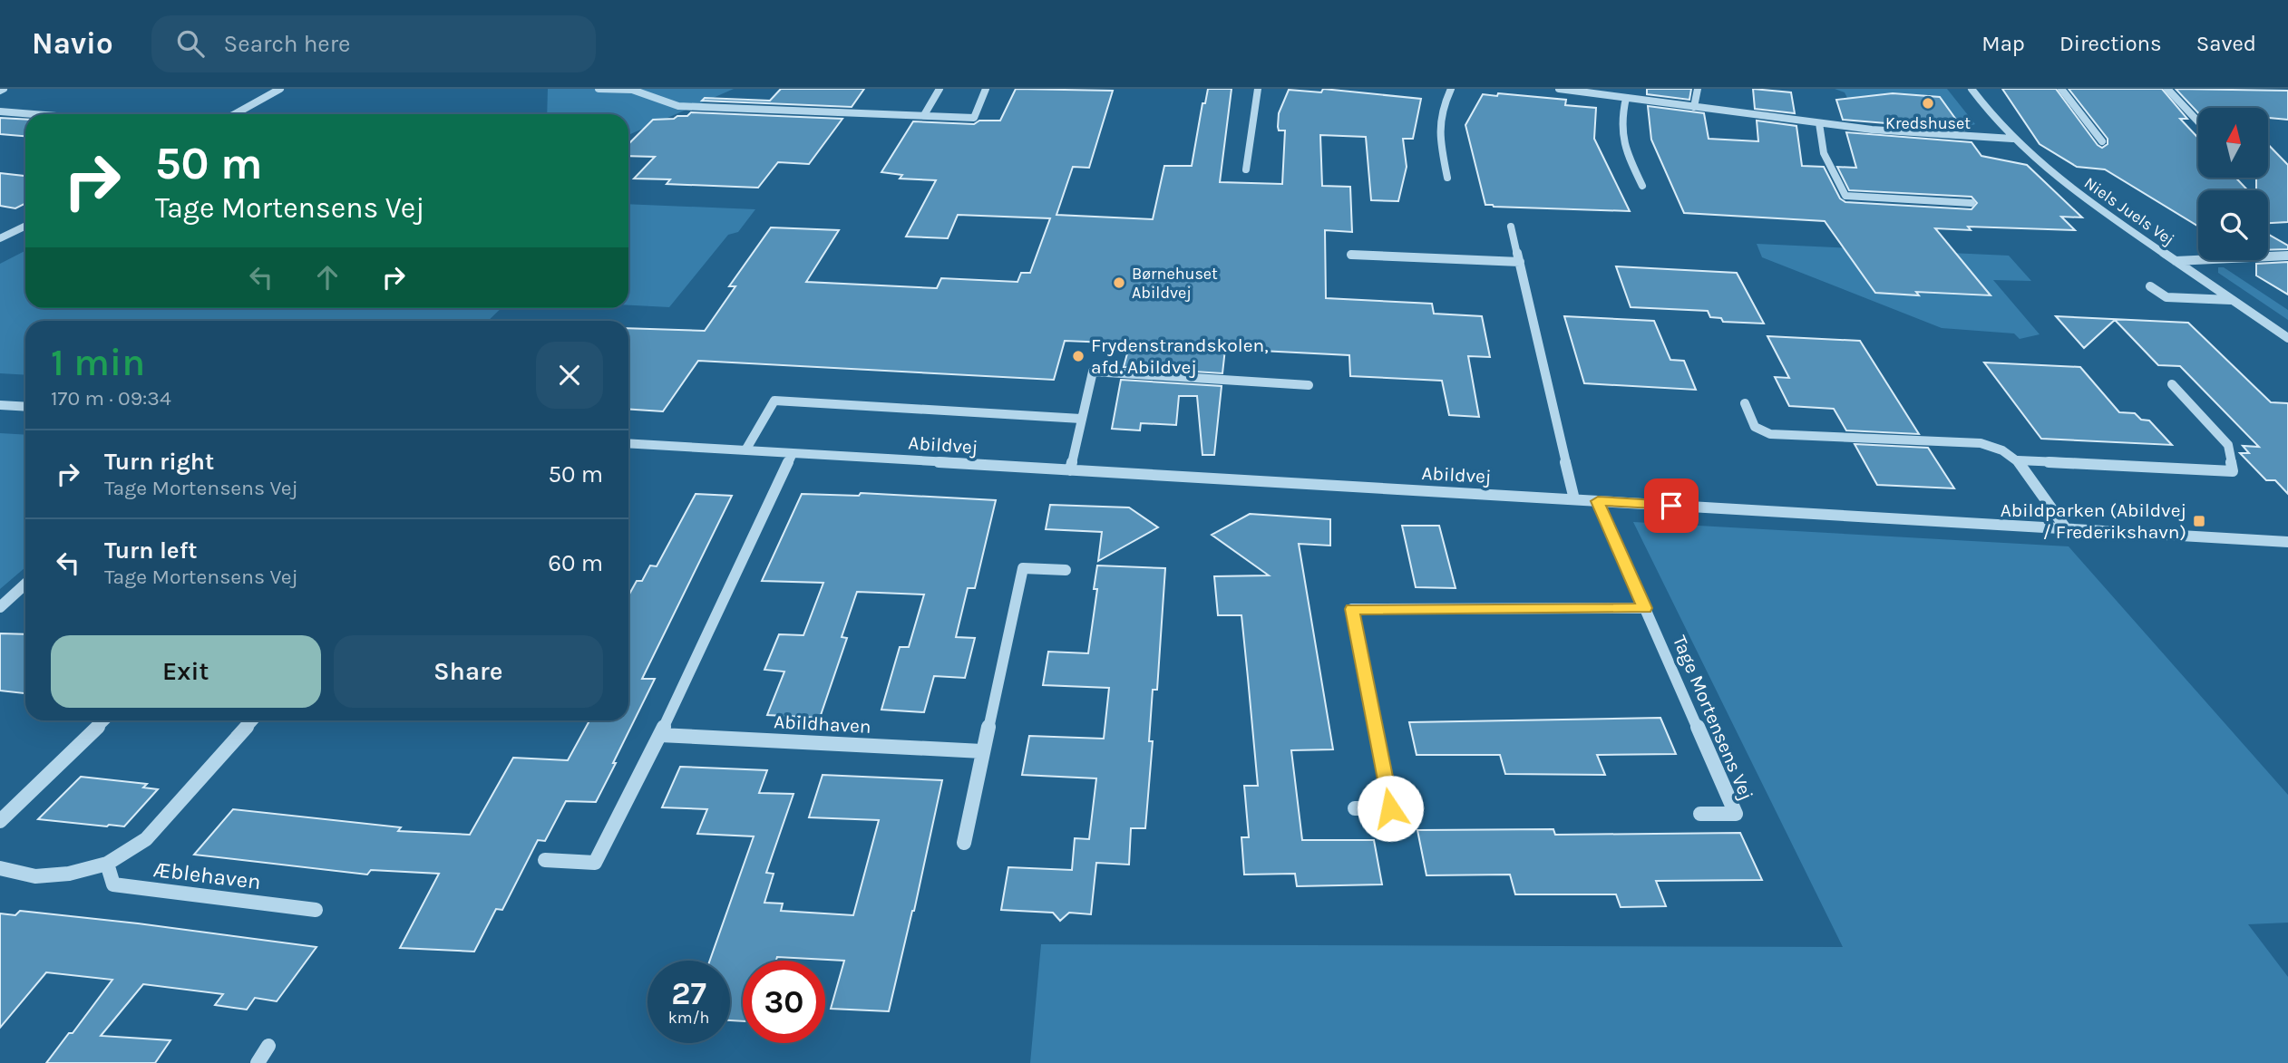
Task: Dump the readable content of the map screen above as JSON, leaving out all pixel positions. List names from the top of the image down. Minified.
{"streets":{"street":["Niels Juels Vej","Abildvej","Tage Mortensens Vej","Abildhaven","Æblehaven"]},"crossings":[["Abildvej","Tage Mortensens Vej"]],"places":{"other":["Kredshuset","Børnehuset Abildvej","Frydenstrandskolen, afd. Abildvej"],"transit":["Abildparken (Abildvej / Frederikshavn)"]},"north":"top","page":{"header":"Navio","search":"Search here","nav":["Map","Directions","Saved"],"turn":["50 m","Tage Mortensens Vej"],"heading":["1 min","170 m · 09:34"],"list":[{"name":"Turn right","note":"Tage Mortensens Vej","value":"50 m"},{"name":"Turn left","note":"Tage Mortensens Vej","value":"60 m"}],"buttons":["Exit","Share"],"speed":"27 km/h","limit":"30"}}
